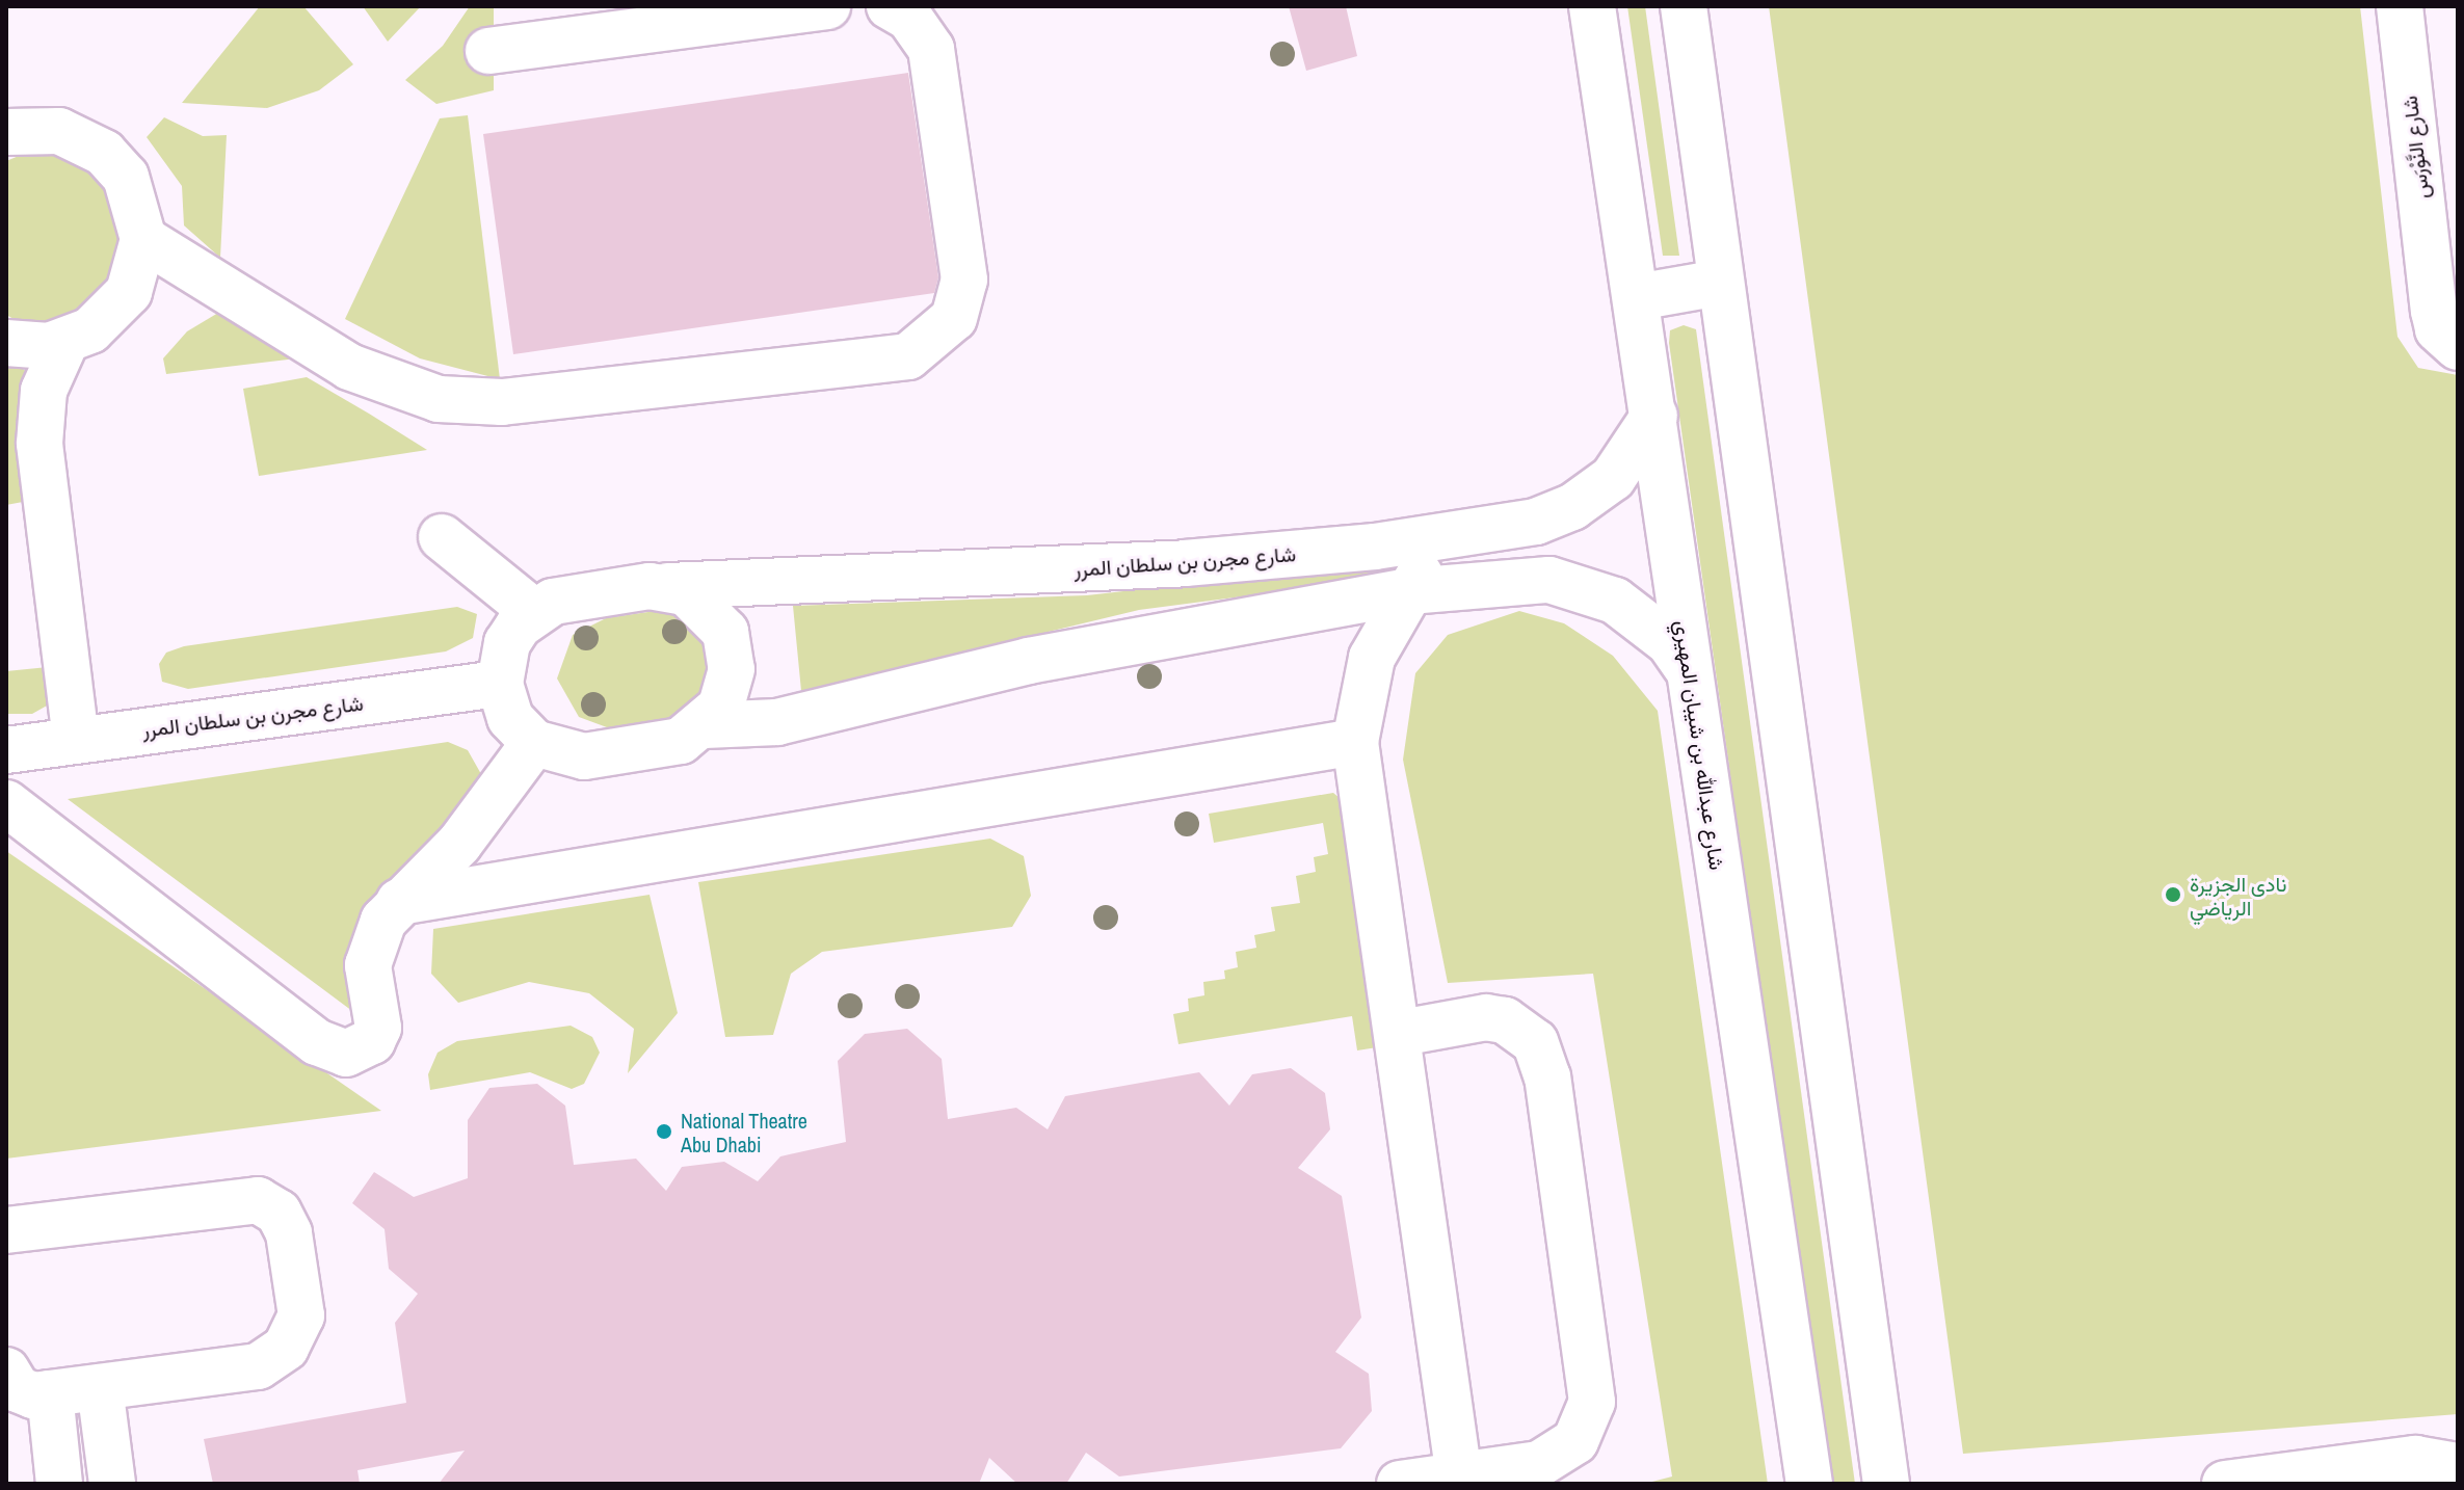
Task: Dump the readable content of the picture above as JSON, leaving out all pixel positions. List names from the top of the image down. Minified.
{"streets":{"street":["شارع النَّوْرَس","شارع مجرن بن سلطان المرر","شارع عبدالله بن شيبان المهيري"]},"crossings":[["شارع مجرن بن سلطان المرر","شارع عبدالله بن شيبان المهيري"]],"places":["نادى الجزيرة الرياضي","National Theatre Abu Dhabi"]}
